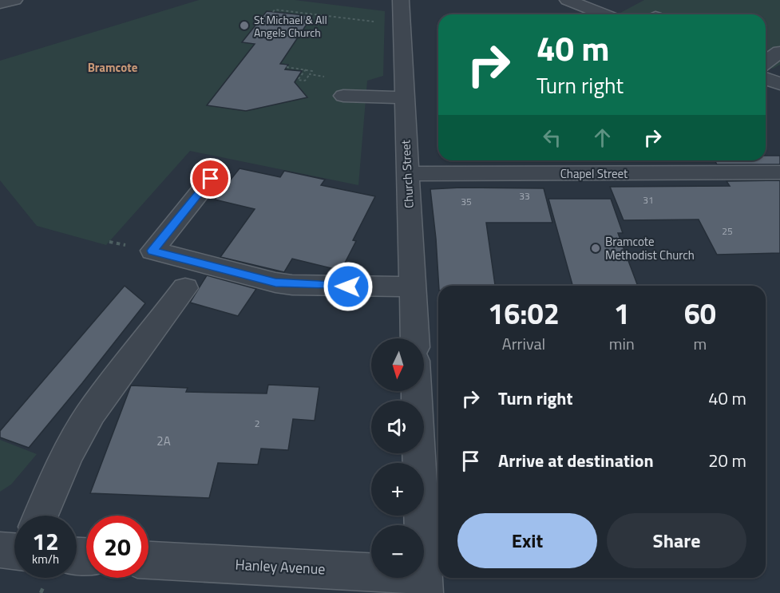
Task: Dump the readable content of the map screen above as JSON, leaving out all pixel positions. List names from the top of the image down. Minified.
{"streets":{"street":["Chapel Street","Church Street","Hanley Avenue"]},"crossings":[["Chapel Street","Church Street"]],"districts":["Bramcote"],"places":["St Michael & All Angels Church","Bramcote Methodist Church"],"house_numbers":["33","31","35","25","2","2A"],"north":"bottom","page":{"turn":["40 m","Turn right"],"eta":["16:02","Arrival","1","min","60","m"],"map_buttons":["+","−"],"list":[{"name":"Turn right","value":"40 m"},{"name":"Arrive at destination","value":"20 m"}],"buttons":["Exit","Share"],"speed":"12 km/h","limit":"20"}}
